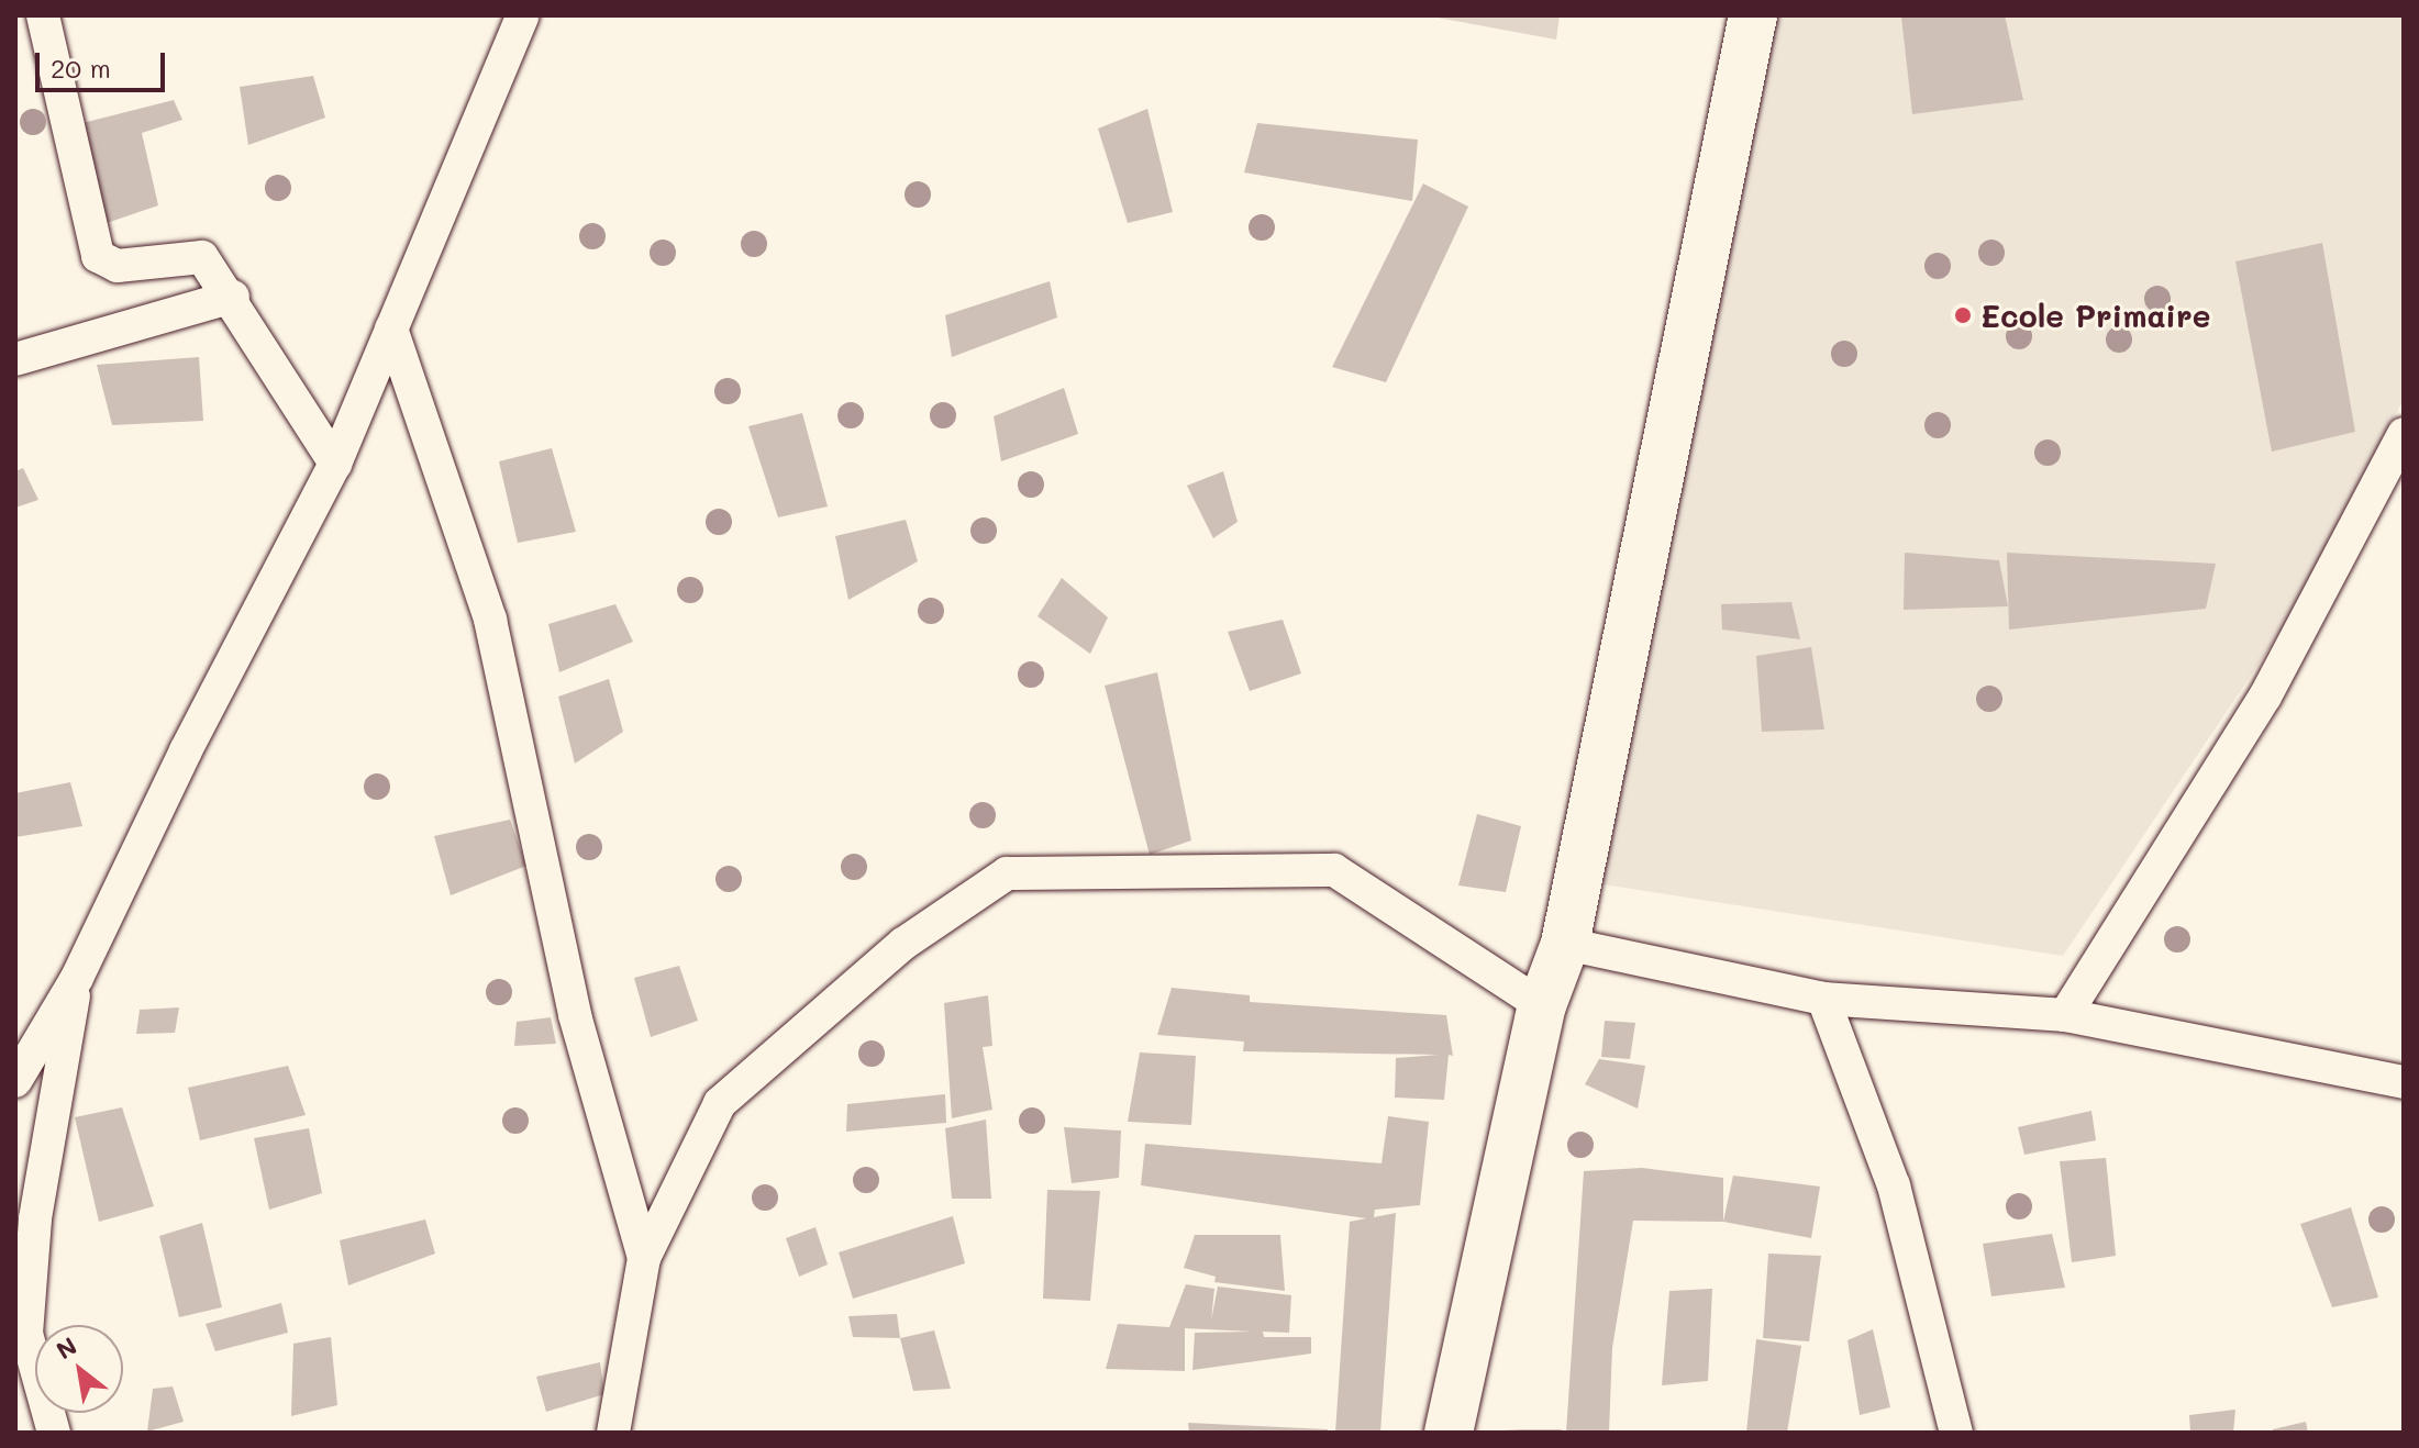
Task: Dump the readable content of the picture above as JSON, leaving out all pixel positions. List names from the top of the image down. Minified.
{"places":["Ecole Primaire"],"scale_bar":"20 m","north":"top left"}
